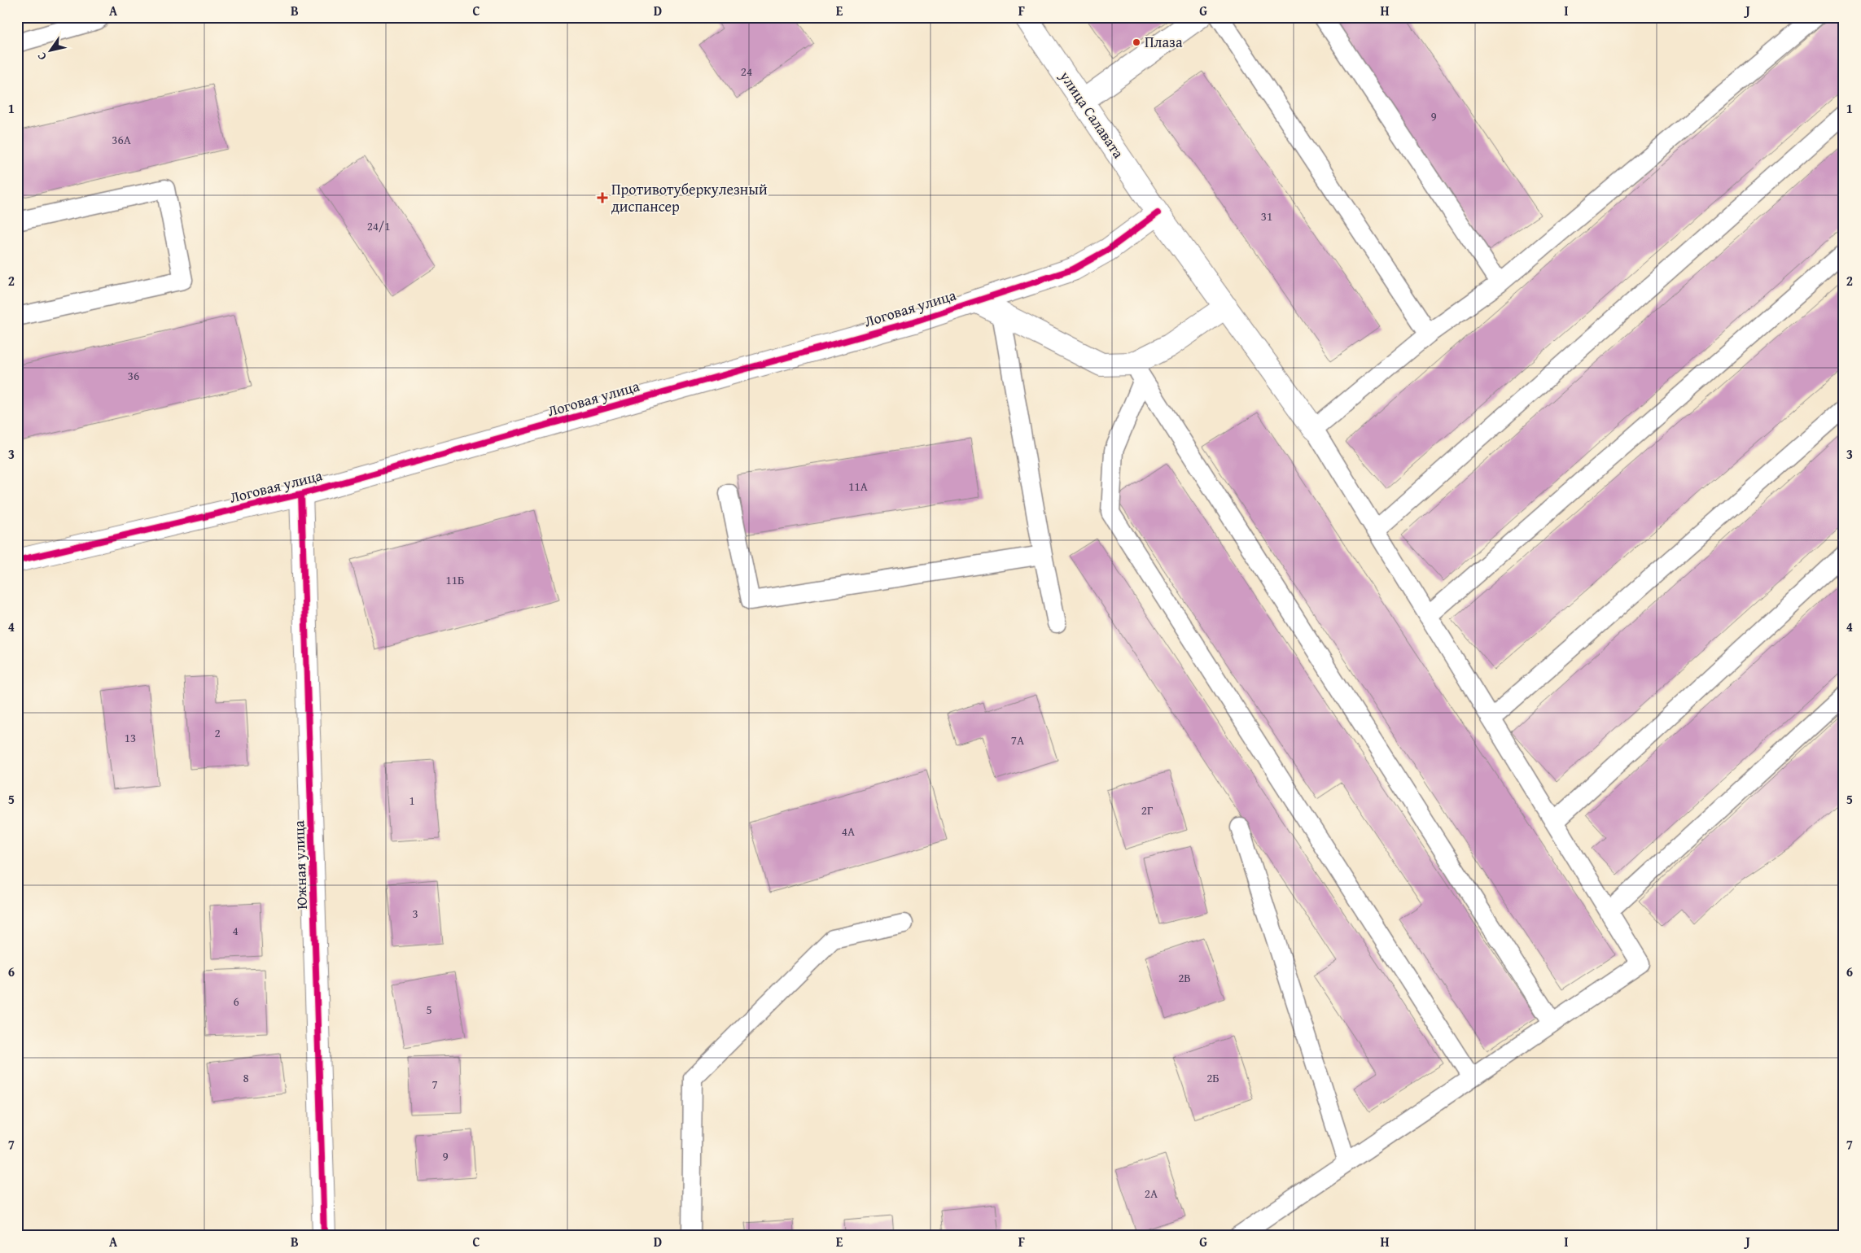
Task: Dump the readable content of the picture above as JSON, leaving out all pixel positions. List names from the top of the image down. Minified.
{"streets":{"street":["улица Салавата","Логовая улица","Южная улица"]},"crossings":[["улица Салавата","Логовая улица"],["Логовая улица","Южная улица"]],"places":{"other":["Плаза"],"health":["Противотуберкулезный диспансер"]},"house_numbers":["24","9","36А","31","24/1","36","11А","11Б","2","13","7А","1","2Г","4А","3","4","2В","6","5","8","2Б","7","9","2А"],"north":"bottom left","grid":{"columns":["A","B","C","D","E","F","G","H","I","J"],"rows":["1","2","3","4","5","6","7"]}}
